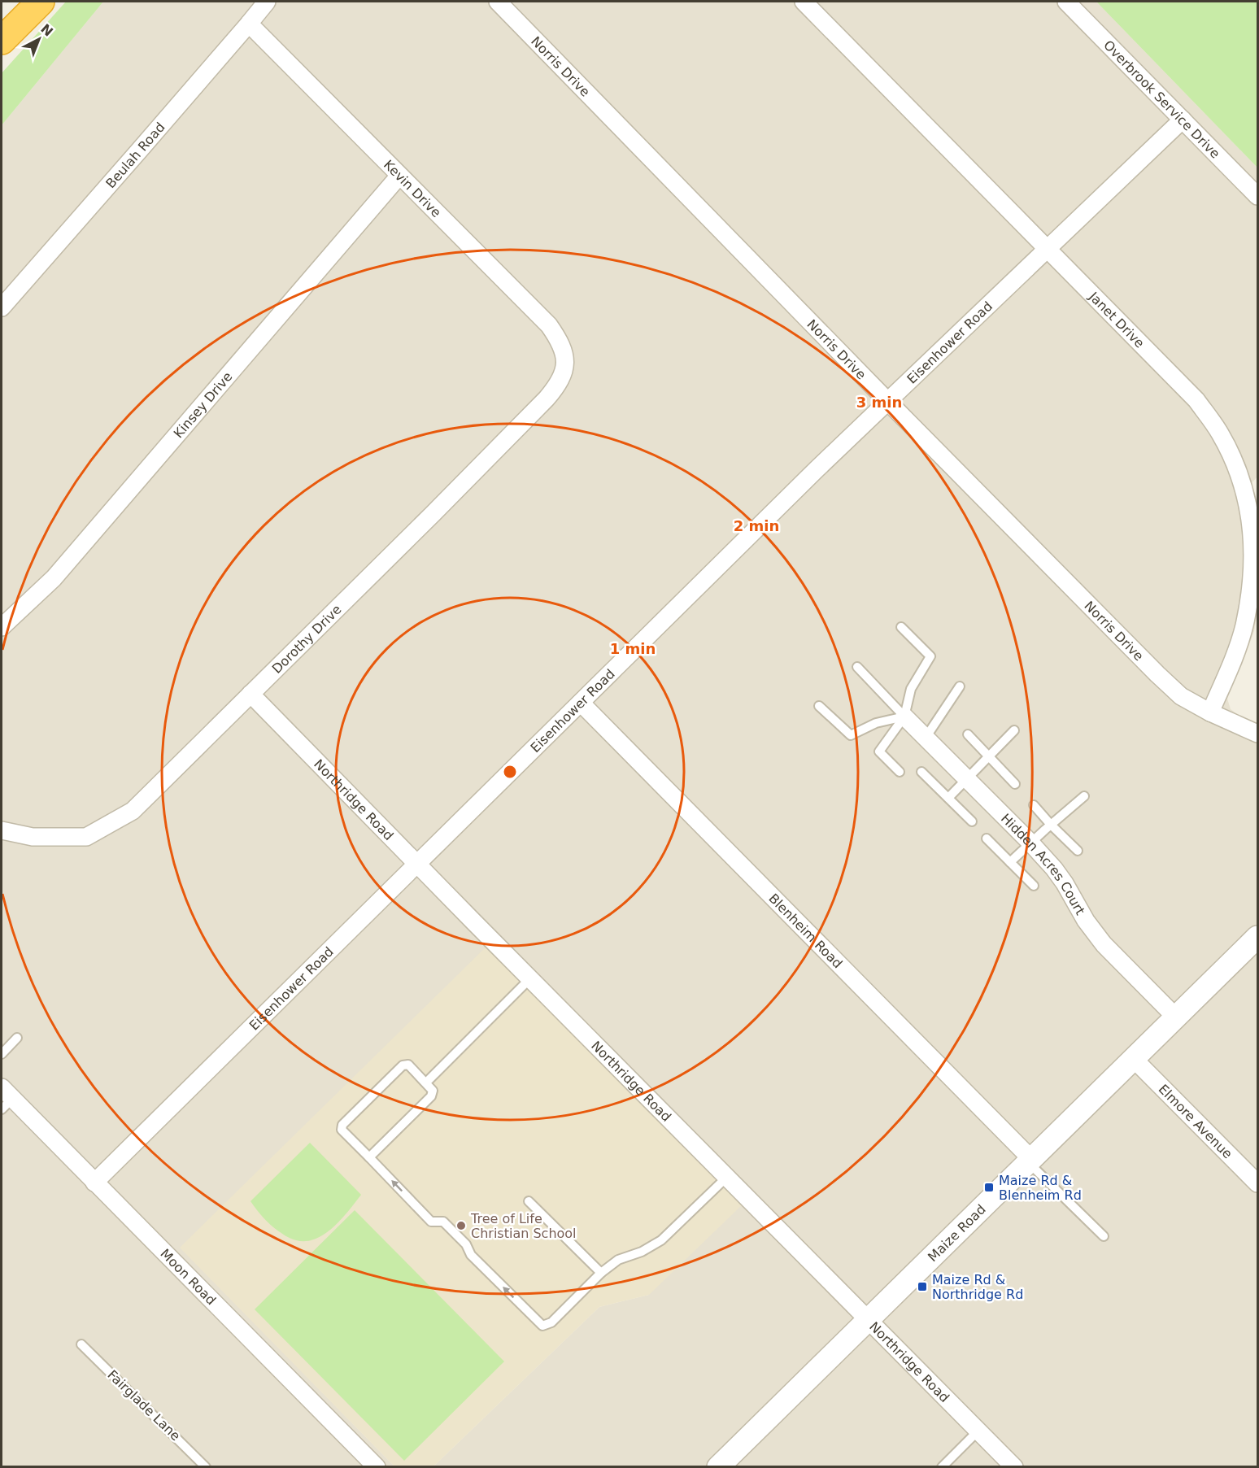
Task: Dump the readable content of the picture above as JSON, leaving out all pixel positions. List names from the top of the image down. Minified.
{"streets":{"street":["Norris Drive","Overbrook Service Drive","Beulah Road","Kevin Drive","Janet Drive","Eisenhower Road","Kinsey Drive","Dorothy Drive","Northridge Road","Hidden Acres Court","Blenheim Road","Elmore Avenue","Maize Road","Moon Road"],"lane":["Fairglade Lane"]},"crossings":[["Norris Drive","Janet Drive"],["Norris Drive","Eisenhower Road"],["Overbrook Service Drive","Eisenhower Road"],["Beulah Road","Kevin Drive"],["Kevin Drive","Kinsey Drive"],["Kevin Drive","Dorothy Drive"],["Janet Drive","Eisenhower Road"],["Eisenhower Road","Northridge Road"],["Eisenhower Road","Blenheim Road"],["Eisenhower Road","Moon Road"],["Dorothy Drive","Northridge Road"],["Northridge Road","Maize Road"],["Hidden Acres Court","Maize Road"],["Blenheim Road","Maize Road"],["Elmore Avenue","Maize Road"]],"places":{"transit":["Maize Rd & Blenheim Rd","Maize Rd & Northridge Rd"],"other":["Tree of Life Christian School"]},"north":"top right","rings":["3 min","2 min","1 min"]}
